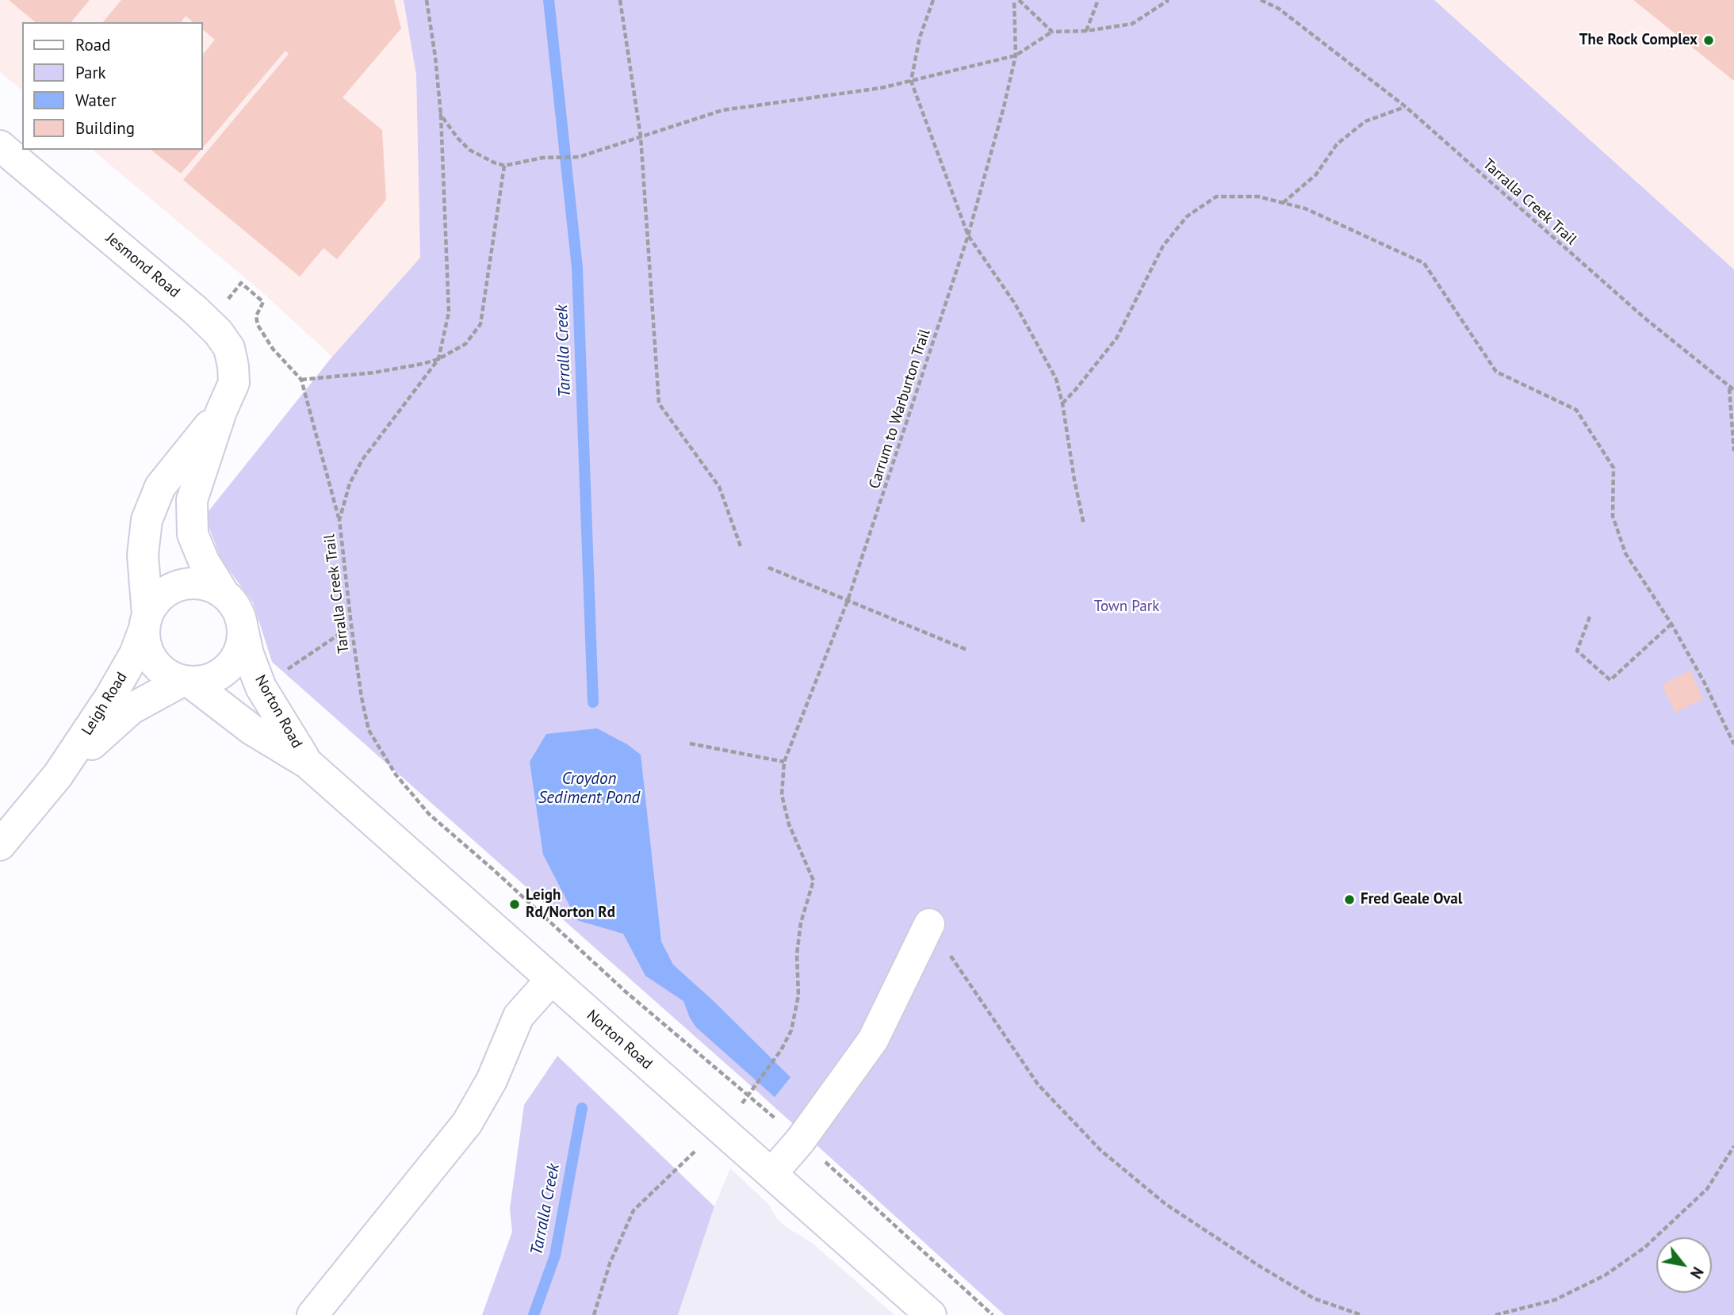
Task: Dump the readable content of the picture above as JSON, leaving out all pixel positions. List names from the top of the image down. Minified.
{"streets":{"street":["Jesmond Road","Leigh Road","Norton Road"],"path":["Tarralla Creek Trail","Carrum to Warburton Trail"]},"crossings":[["Jesmond Road","Leigh Road"],["Jesmond Road","Norton Road"],["Carrum to Warburton Trail","Norton Road"],["Leigh Road","Norton Road"]],"water":["Tarralla Creek","Croydon Sediment Pond"],"parks":["Town Park"],"places":["The Rock Complex","Fred Geale Oval","Leigh Rd/Norton Rd"],"legend":["Road","Park","Water","Building"],"north":"bottom right"}
